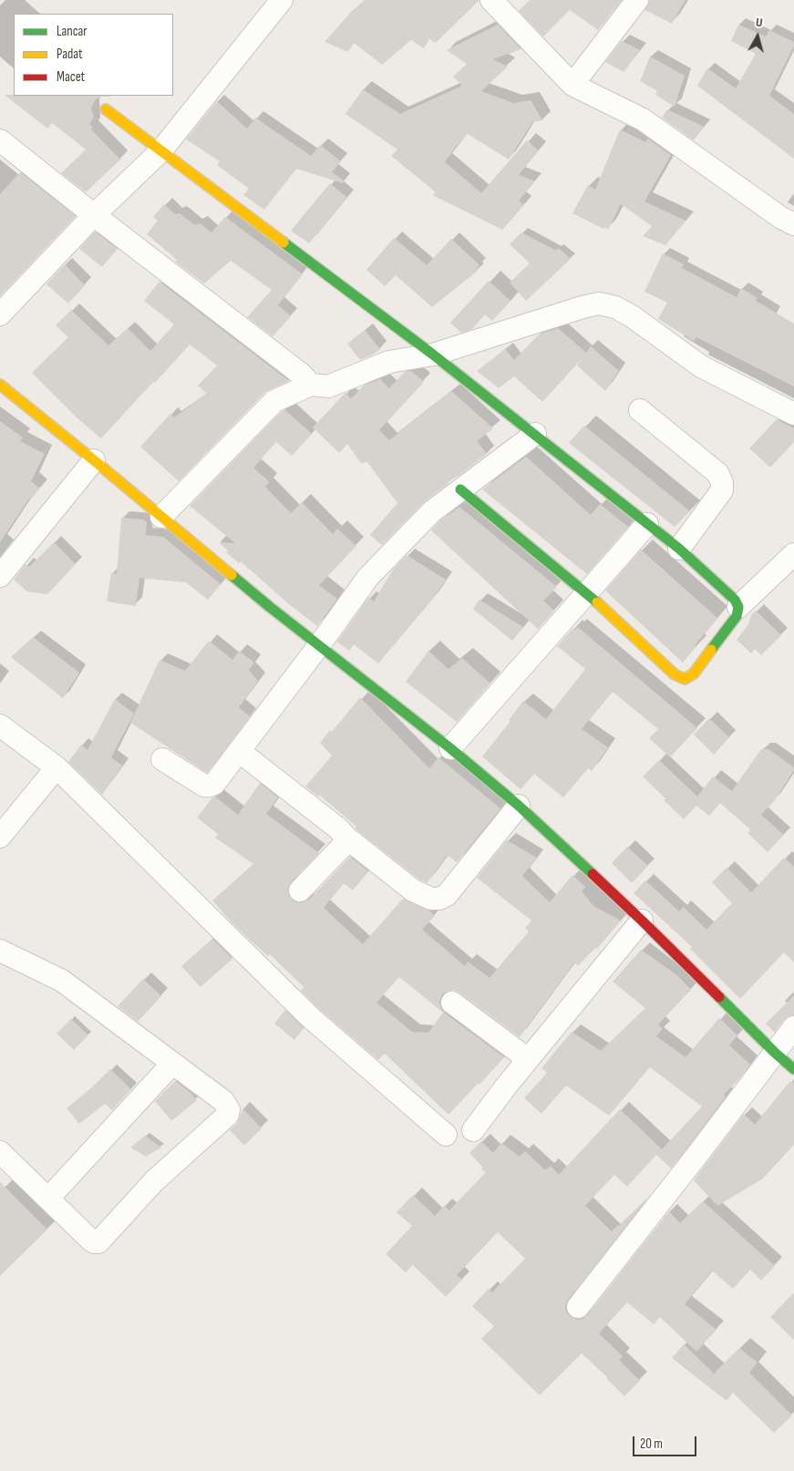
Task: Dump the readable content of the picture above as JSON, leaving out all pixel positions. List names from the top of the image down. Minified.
{"legend":["Lancar","Padat","Macet"],"scale_bar":"20 m","north":"top"}
